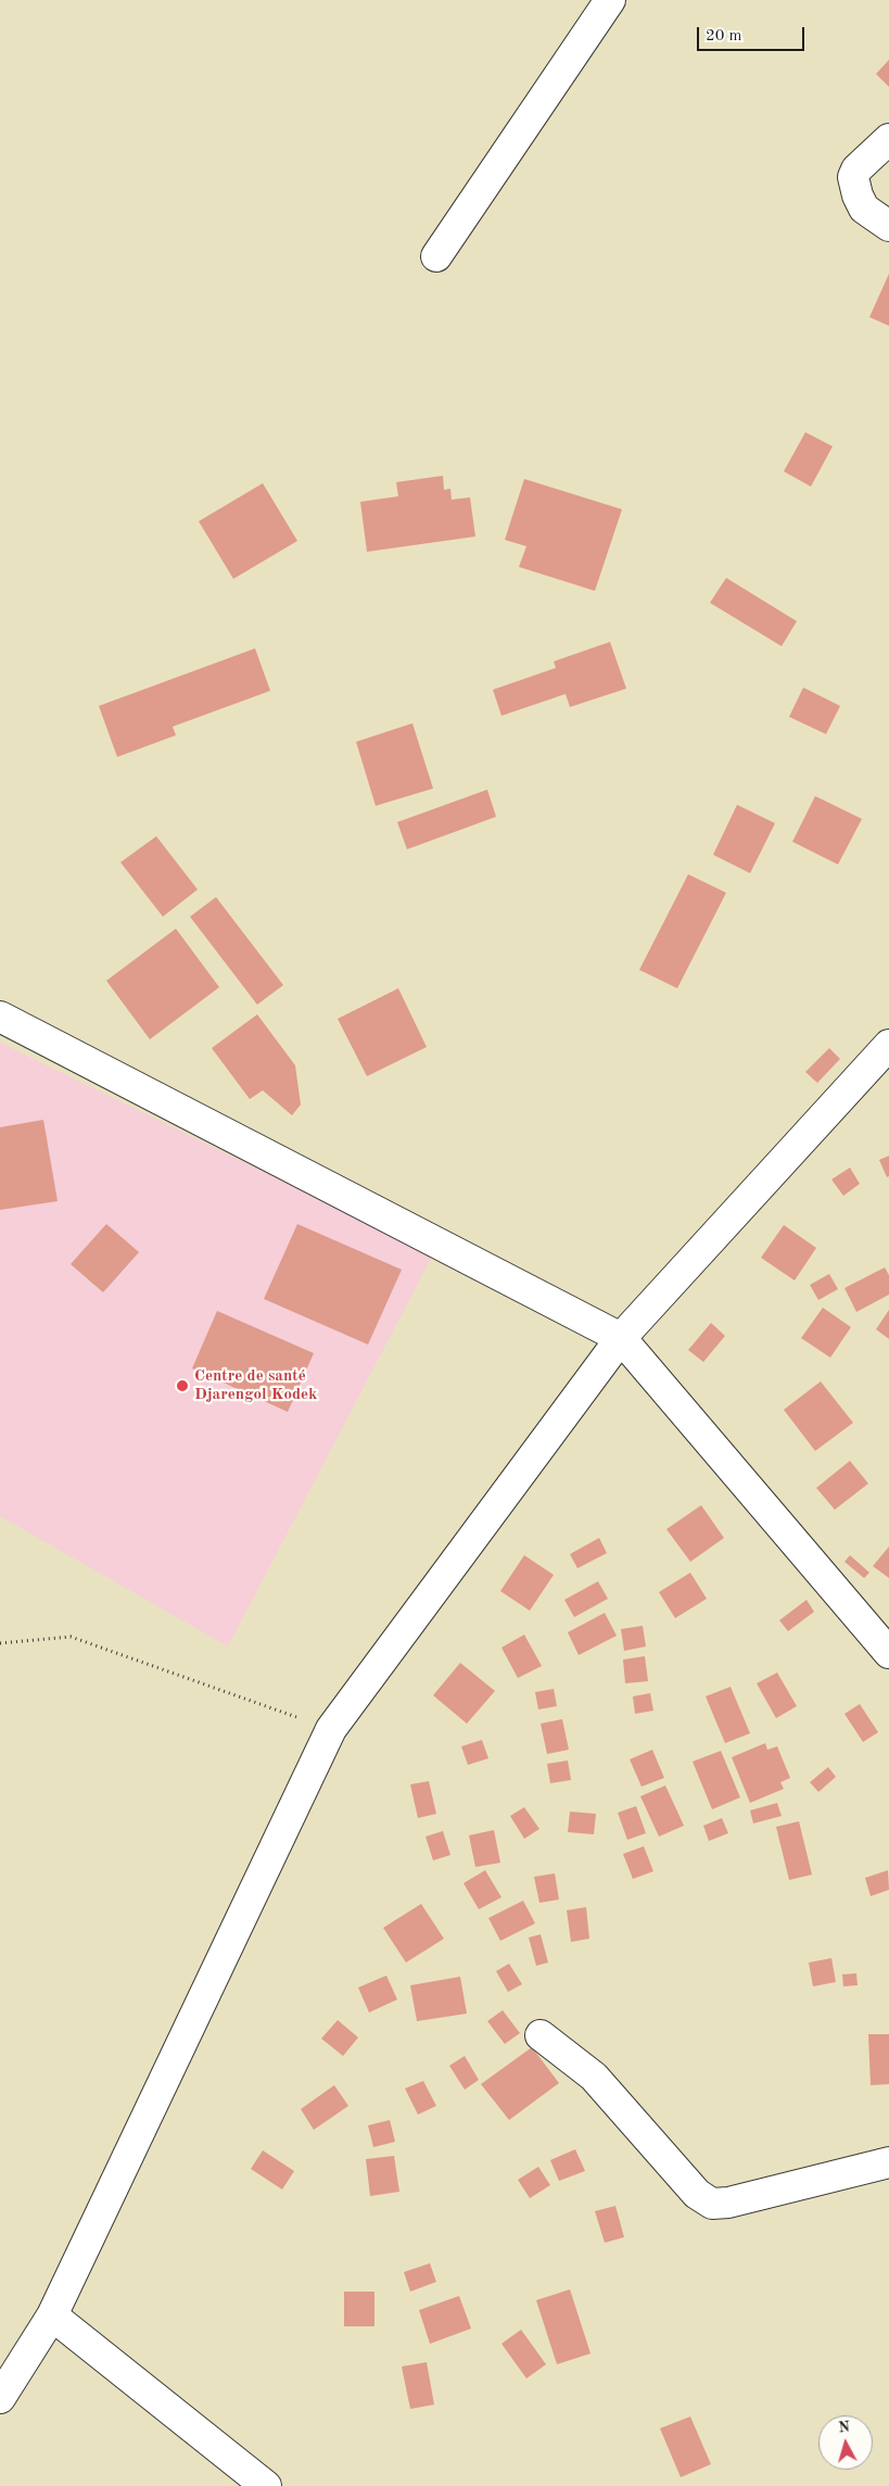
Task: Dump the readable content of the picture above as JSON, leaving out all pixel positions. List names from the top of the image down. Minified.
{"places":["Centre de santé Djarengol Kodek"],"scale_bar":"20 m","north":"top"}
